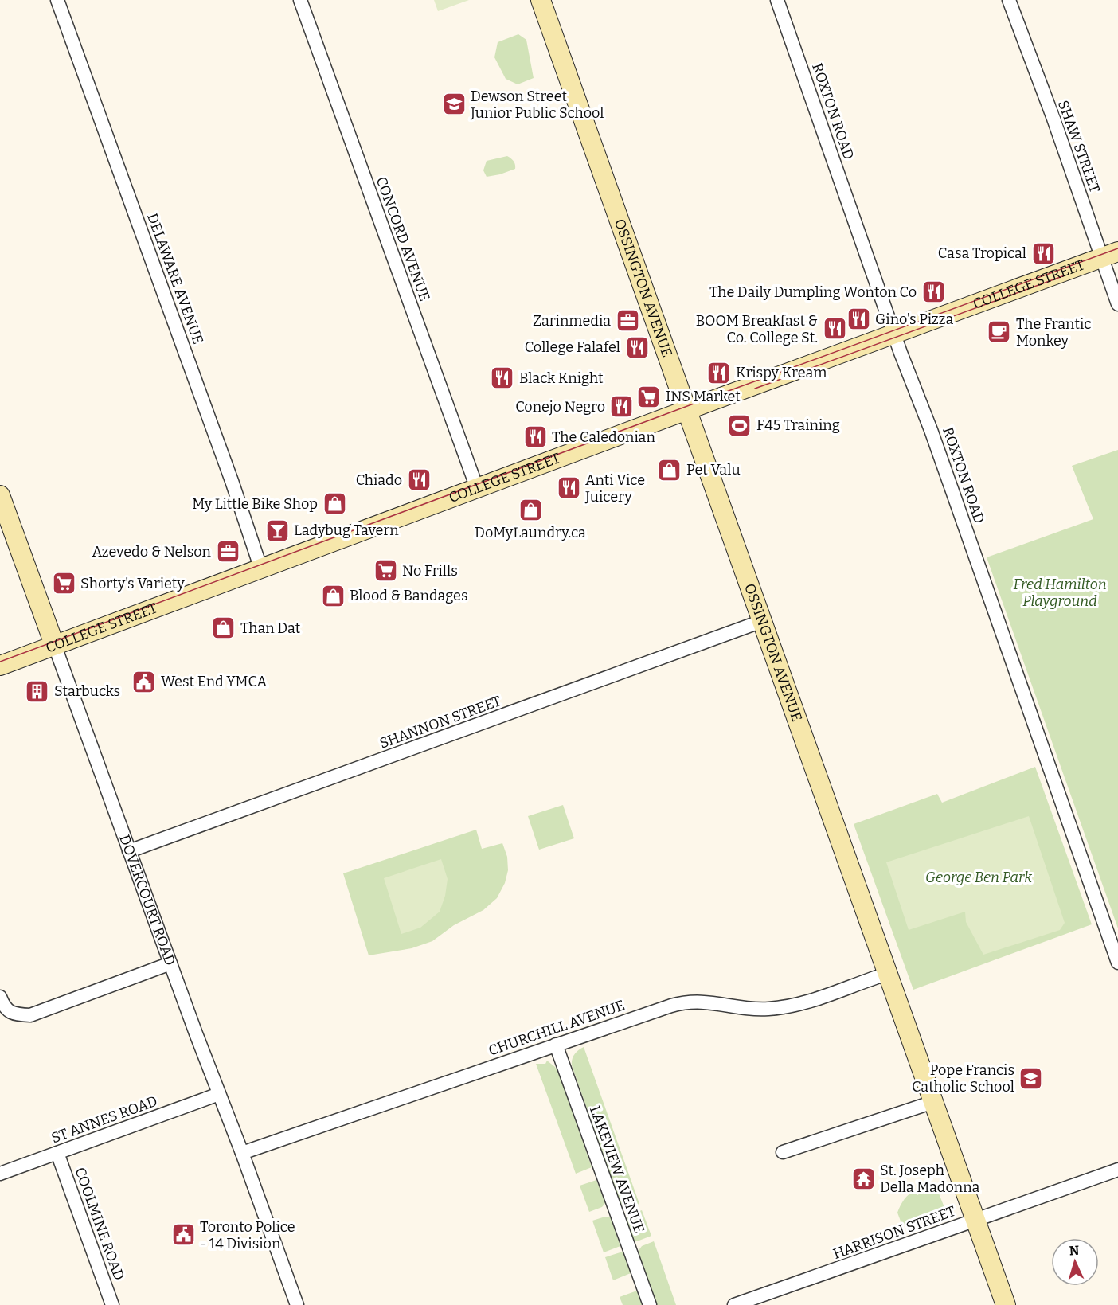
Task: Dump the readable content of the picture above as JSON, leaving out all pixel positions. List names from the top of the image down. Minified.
{"streets":{"street":["ROXTON ROAD","SHAW STREET","CONCORD AVENUE","DELAWARE AVENUE","COLLEGE STREET","OSSINGTON AVENUE","SHANNON STREET","DOVERCOURT ROAD","CHURCHILL AVENUE","ST ANNES ROAD","LAKEVIEW AVENUE","COOLMINE ROAD","HARRISON STREET"]},"crossings":[["ROXTON ROAD","COLLEGE STREET"],["SHAW STREET","COLLEGE STREET"],["CONCORD AVENUE","COLLEGE STREET"],["DELAWARE AVENUE","COLLEGE STREET"],["COLLEGE STREET","OSSINGTON AVENUE"],["COLLEGE STREET","DOVERCOURT ROAD"],["OSSINGTON AVENUE","SHANNON STREET"],["OSSINGTON AVENUE","CHURCHILL AVENUE"],["OSSINGTON AVENUE","HARRISON STREET"],["SHANNON STREET","DOVERCOURT ROAD"],["DOVERCOURT ROAD","CHURCHILL AVENUE"],["DOVERCOURT ROAD","ST ANNES ROAD"],["CHURCHILL AVENUE","LAKEVIEW AVENUE"],["ST ANNES ROAD","COOLMINE ROAD"]],"parks":["Fred Hamilton Playground","George Ben Park"],"places":{"school or university":["Dewson Street Junior Public School","Pope Francis Catholic School"],"restaurant":["Casa Tropical","The Daily Dumpling Wonton Co","Gino's Pizza","BOOM Breakfast & Co. College St.","College Falafel","Krispy Kream","Black Knight","Conejo Negro","The Caledonian","Chiado","Anti Vice Juicery"],"office":["Zarinmedia","Azevedo & Nelson"],"cafe":["The Frantic Monkey"],"supermarket":["INS Market","No Frills","Shorty’s Variety"],"sports":["F45 Training"],"shop":["Pet Valu","My Little Bike Shop","DoMyLaundry.ca","Blood & Bandages","Than Dat"],"bar":["Ladybug Tavern"],"public building":["West End YMCA","Toronto Police - 14 Division"],"building":["Starbucks"],"temple":["St. Joseph Della Madonna"]},"north":"top"}
